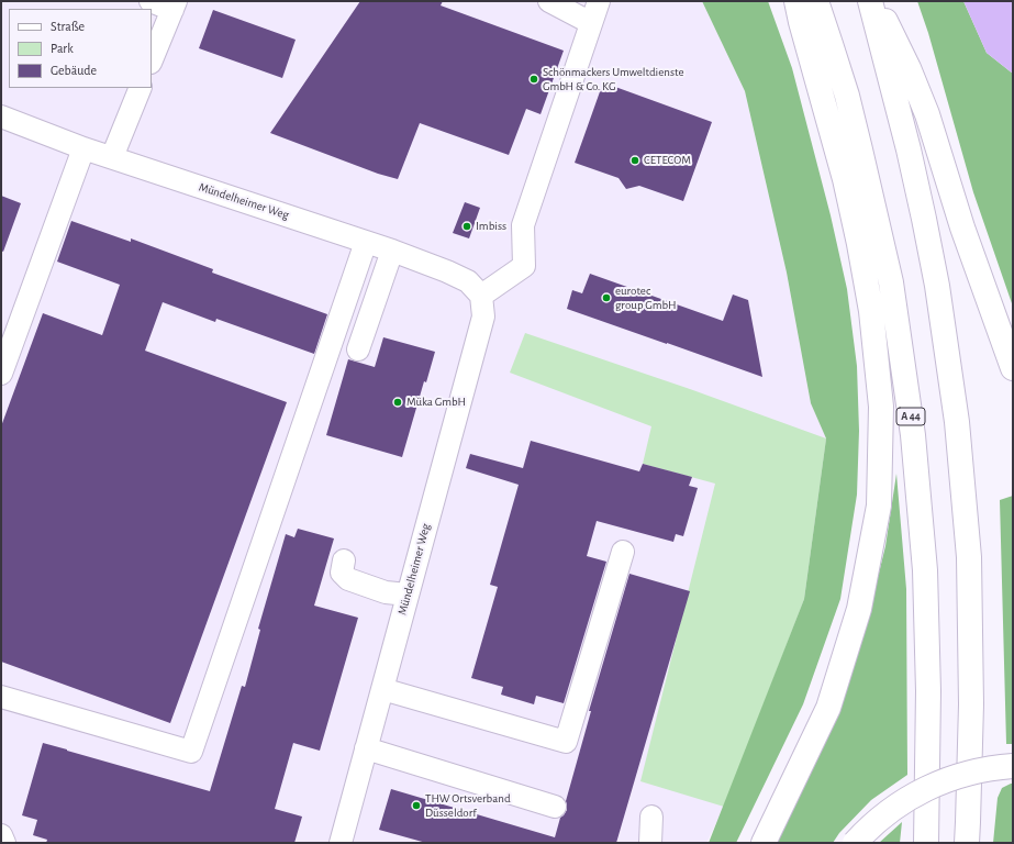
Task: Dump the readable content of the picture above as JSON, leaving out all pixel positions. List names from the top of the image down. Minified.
{"streets":{"highway":["A 44"],"street":["Mündelheimer Weg"]},"places":["Schönmackers Umweltdienste GmbH & Co. KG","CETECOM","Imbiss","eurotec group GmbH","Müka GmbH","THW Ortsverband Düsseldorf"],"legend":["Straße","Park","Gebäude"]}
